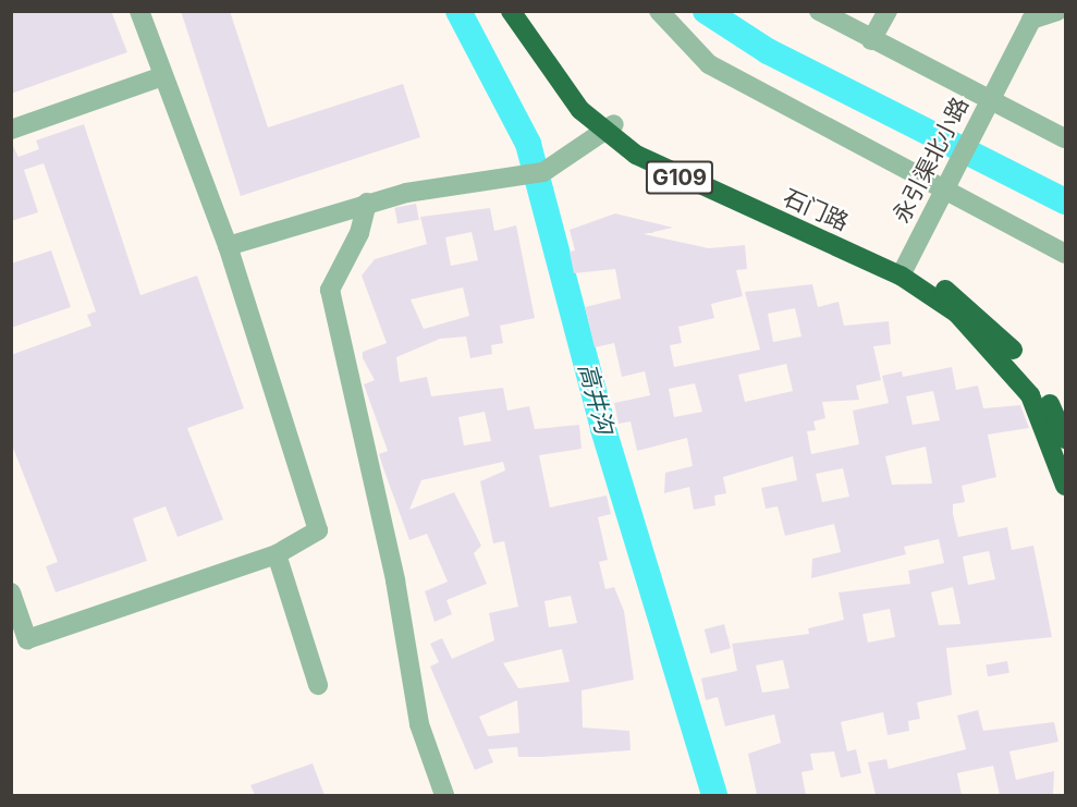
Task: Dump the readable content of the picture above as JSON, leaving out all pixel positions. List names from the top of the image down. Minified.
{"streets":{"highway":["G109","石门路"],"street":["永引渠北小路"]},"crossings":[["永引渠北小路","石门路"]],"water":["高井沟"]}
